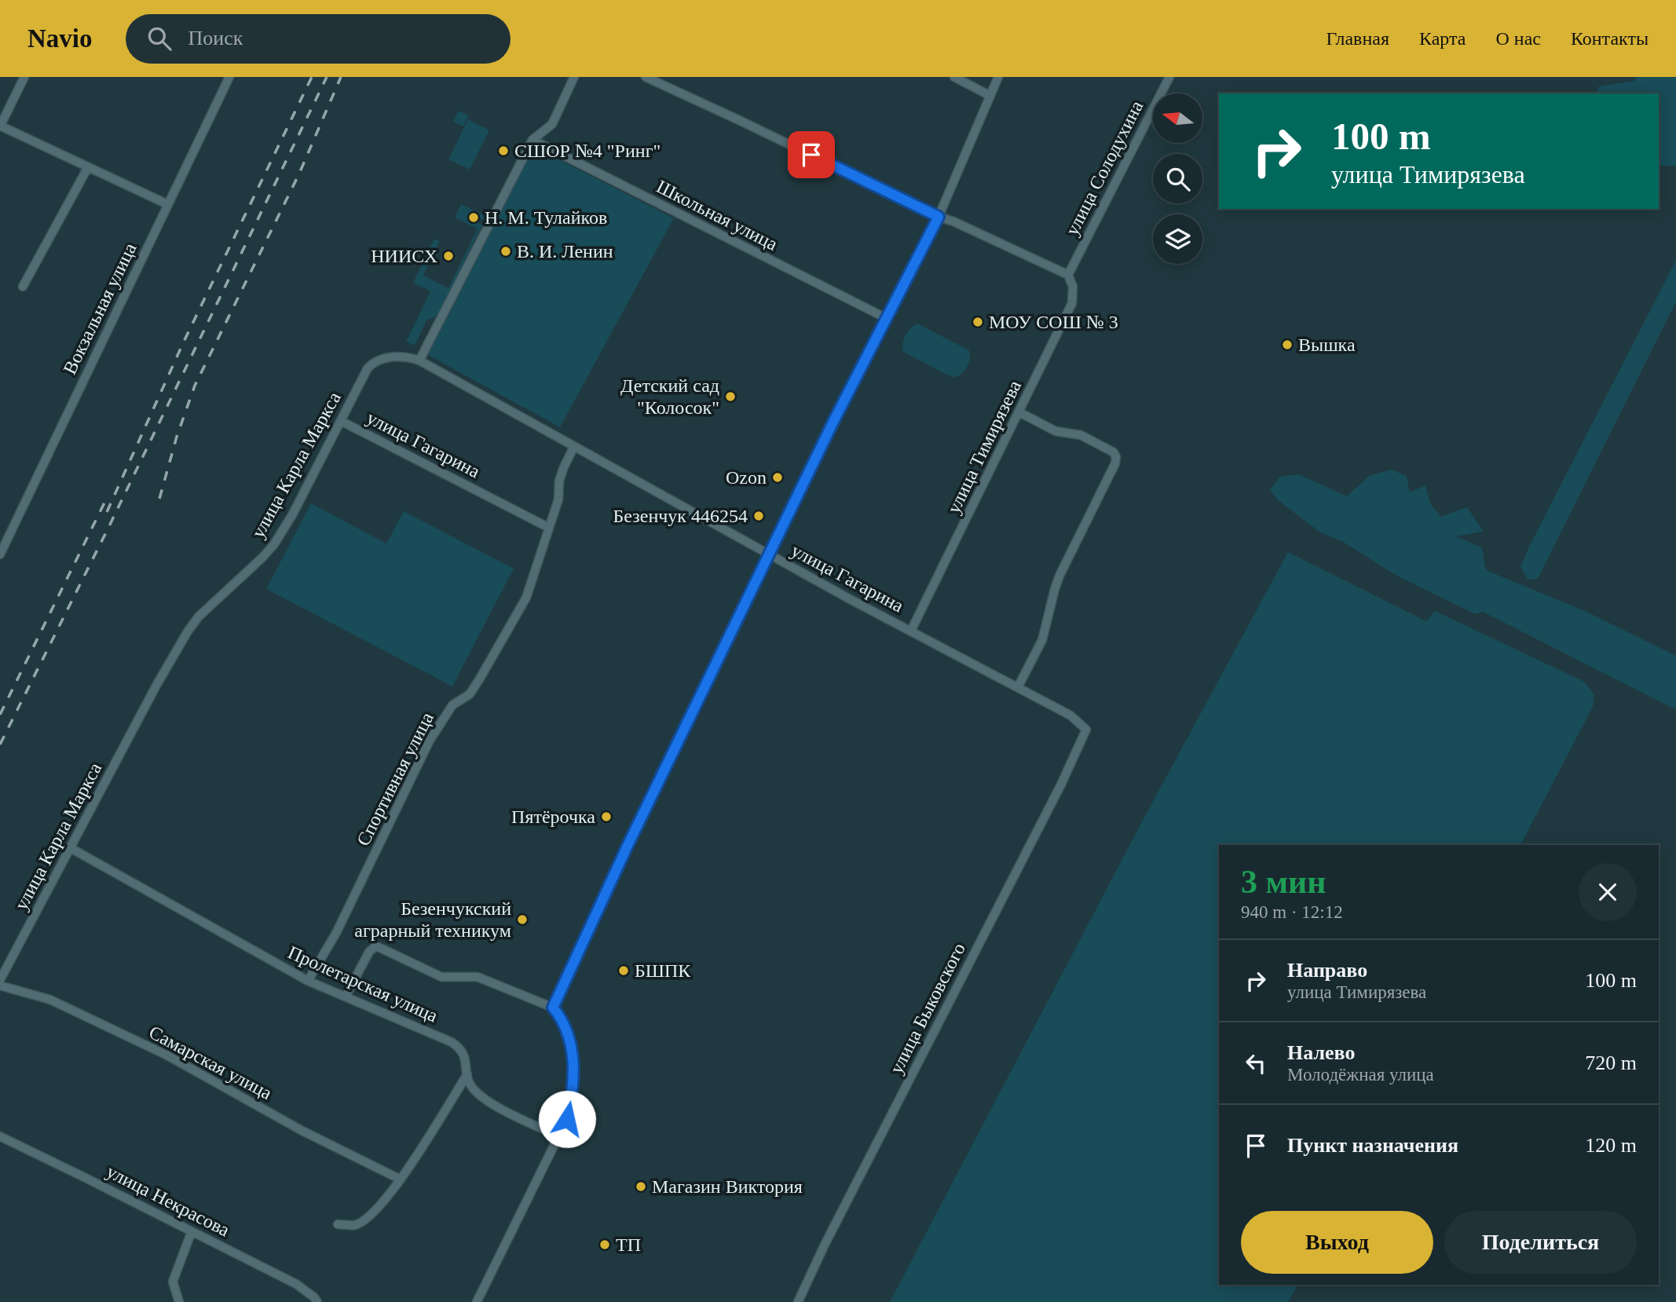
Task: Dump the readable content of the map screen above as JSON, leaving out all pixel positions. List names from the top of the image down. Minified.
{"streets":{"street":["улица Солодухина","Школьная улица","Вокзальная улица","улица Гагарина","улица Тимирязева","улица Карла Маркса","Спортивная улица","Пролетарская улица","улица Быковского","Самарская улица","улица Некрасова"]},"crossings":[["улица Солодухина","улица Тимирязева"],["улица Гагарина","улица Тимирязева"],["улица Гагарина","улица Карла Маркса"],["улица Гагарина","Спортивная улица"],["улица Гагарина","улица Быковского"],["улица Карла Маркса","Пролетарская улица"],["Спортивная улица","Пролетарская улица"]],"places":["СШОР №4 \"Ринг\"","Н. М. Тулайков","В. И. Ленин","НИИСХ","МОУ СОШ № 3","Вышка","Детский сад \"Колосок\"","Ozon","Безенчук 446254","Пятёрочка","Безенчукский аграрный техникум","БШПК","Магазин Виктория","ТП"],"north":"left","page":{"header":"Navio","search":"Поиск","nav":["Главная","Карта","О нас","Контакты"],"turn":["100 m","улица Тимирязева"],"heading":["3 мин","940 m · 12:12"],"list":[{"name":"Направо","note":"улица Тимирязева","value":"100 m"},{"name":"Налево","note":"Молодёжная улица","value":"720 m"},{"name":"Пункт назначения","value":"120 m"}],"buttons":["Выход","Поделиться"]}}
